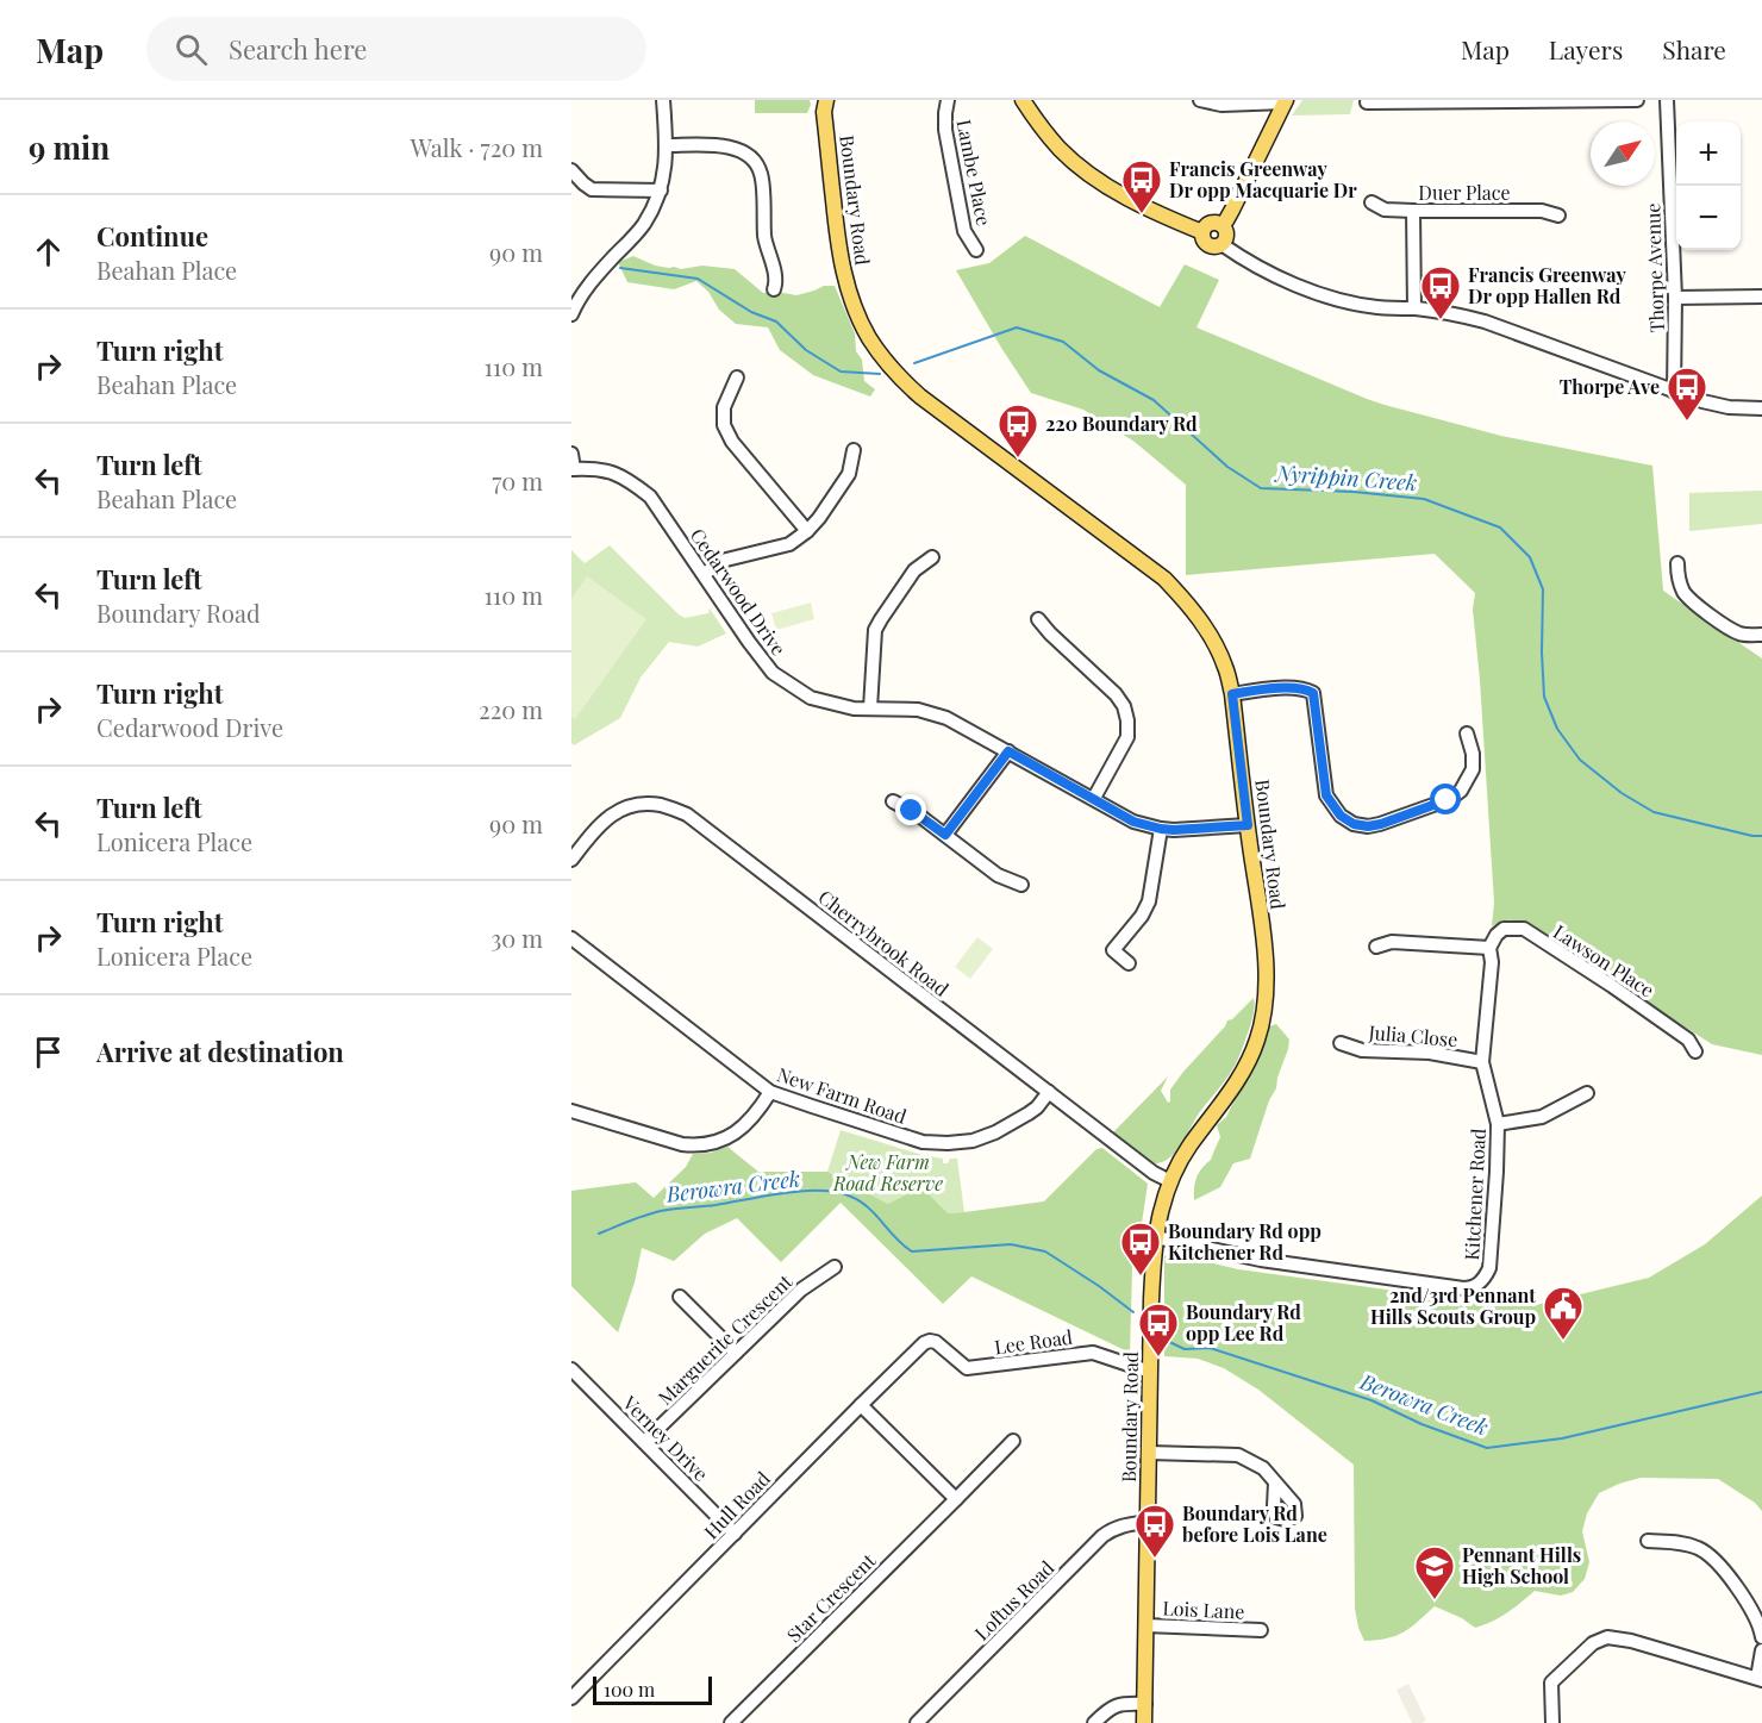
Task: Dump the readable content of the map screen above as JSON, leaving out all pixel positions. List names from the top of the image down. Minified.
{"streets":{"main road":["Boundary Road"],"street":["Lambe Place","Duer Place","Thorpe Avenue","Cedarwood Drive","Cherrybrook Road","Lawson Place","Julia Close","New Farm Road","Kitchener Road","Marguerite Crescent","Lee Road","Verney Drive","Hull Road","Star Crescent","Loftus Road","Lois Lane"]},"crossings":[["Boundary Road","Cedarwood Drive"],["Boundary Road","Cherrybrook Road"],["Boundary Road","Kitchener Road"],["Boundary Road","Lee Road"],["Boundary Road","Loftus Road"],["Boundary Road","Lois Lane"],["Cherrybrook Road","New Farm Road"],["Lawson Place","Kitchener Road"],["Julia Close","Kitchener Road"],["Marguerite Crescent","Verney Drive"],["Lee Road","Hull Road"],["Verney Drive","Hull Road"]],"water":["Nyrippin Creek","Berowra Creek"],"parks":["New Farm Road Reserve"],"places":{"bus stop":["Francis Greenway Dr opp Macquarie Dr","Francis Greenway Dr opp Hallen Rd","Thorpe Ave","220 Boundary Rd","Boundary Rd opp Kitchener Rd","Boundary Rd opp Lee Rd","Boundary Rd before Lois Lane"],"public building":["2nd/3rd Pennant Hills Scouts Group"],"school or university":["Pennant Hills High School"]},"scale_bar":"100 m","north":"top right","page":{"header":"Map","search":"Search here","nav":["Map","Layers","Share"],"heading":["9 min","Walk · 720 m"],"map_buttons":["+","−"],"list":[["Continue","Beahan Place","90 m"],["Turn right","Beahan Place","110 m"],["Turn left","Beahan Place","70 m"],["Turn left","Boundary Road","110 m"],["Turn right","Cedarwood Drive","220 m"],["Turn left","Lonicera Place","90 m"],["Turn right","Lonicera Place","30 m"],"Arrive at destination"],"scale":"100 m"}}
